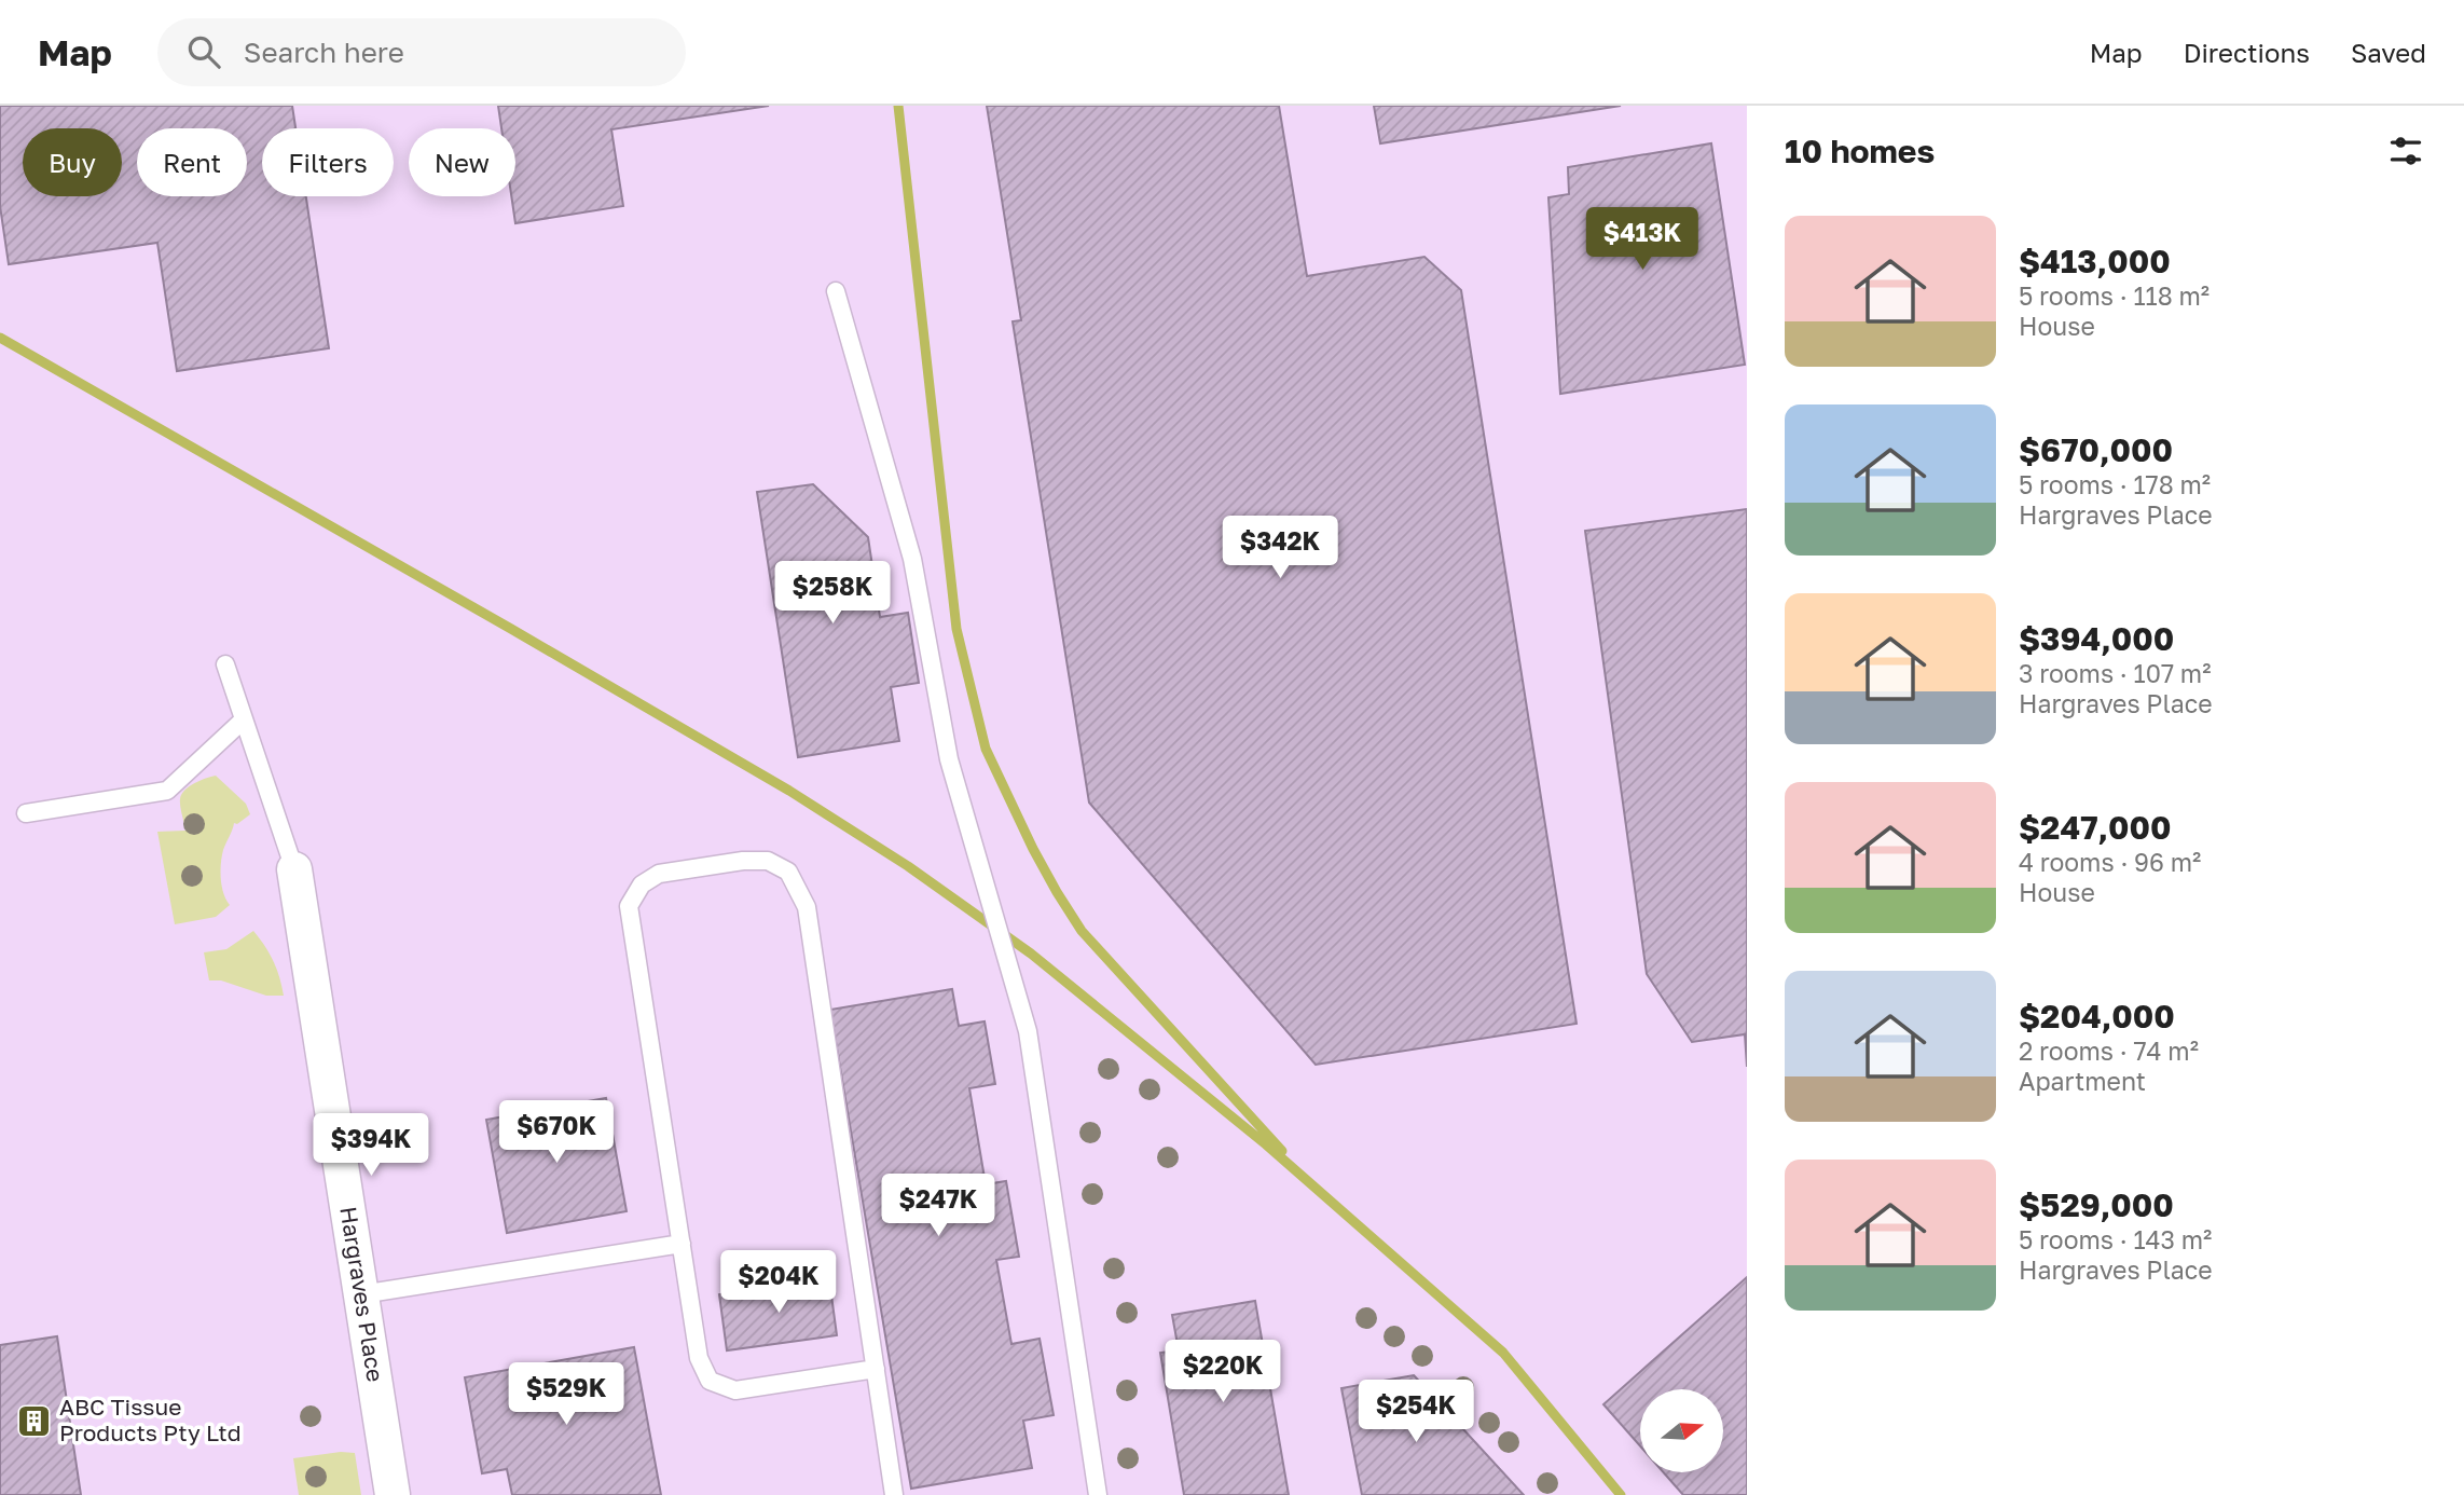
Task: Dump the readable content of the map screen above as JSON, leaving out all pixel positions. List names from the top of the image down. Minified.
{"streets":{"street":["Hargraves Place"]},"places":{"building":["ABC Tissue Products Pty Ltd"]},"north":"right","page":{"header":"Map","search":"Search here","nav":["Map","Directions","Saved"],"heading":"10 homes","chip":["Buy","Rent","Filters","New"],"list":[{"name":"$413,000","note":"5 rooms · 118 m² · House"},{"name":"$670,000","note":"5 rooms · 178 m² · Hargraves Place"},{"name":"$394,000","note":"3 rooms · 107 m² · Hargraves Place"},{"name":"$247,000","note":"4 rooms · 96 m² · House"},{"name":"$204,000","note":"2 rooms · 74 m² · Apartment"},{"name":"$529,000","note":"5 rooms · 143 m² · Hargraves Place"}],"price":["$413K","$342K","$258K","$670K","$394K","$247K","$204K","$220K","$529K","$254K"]}}
